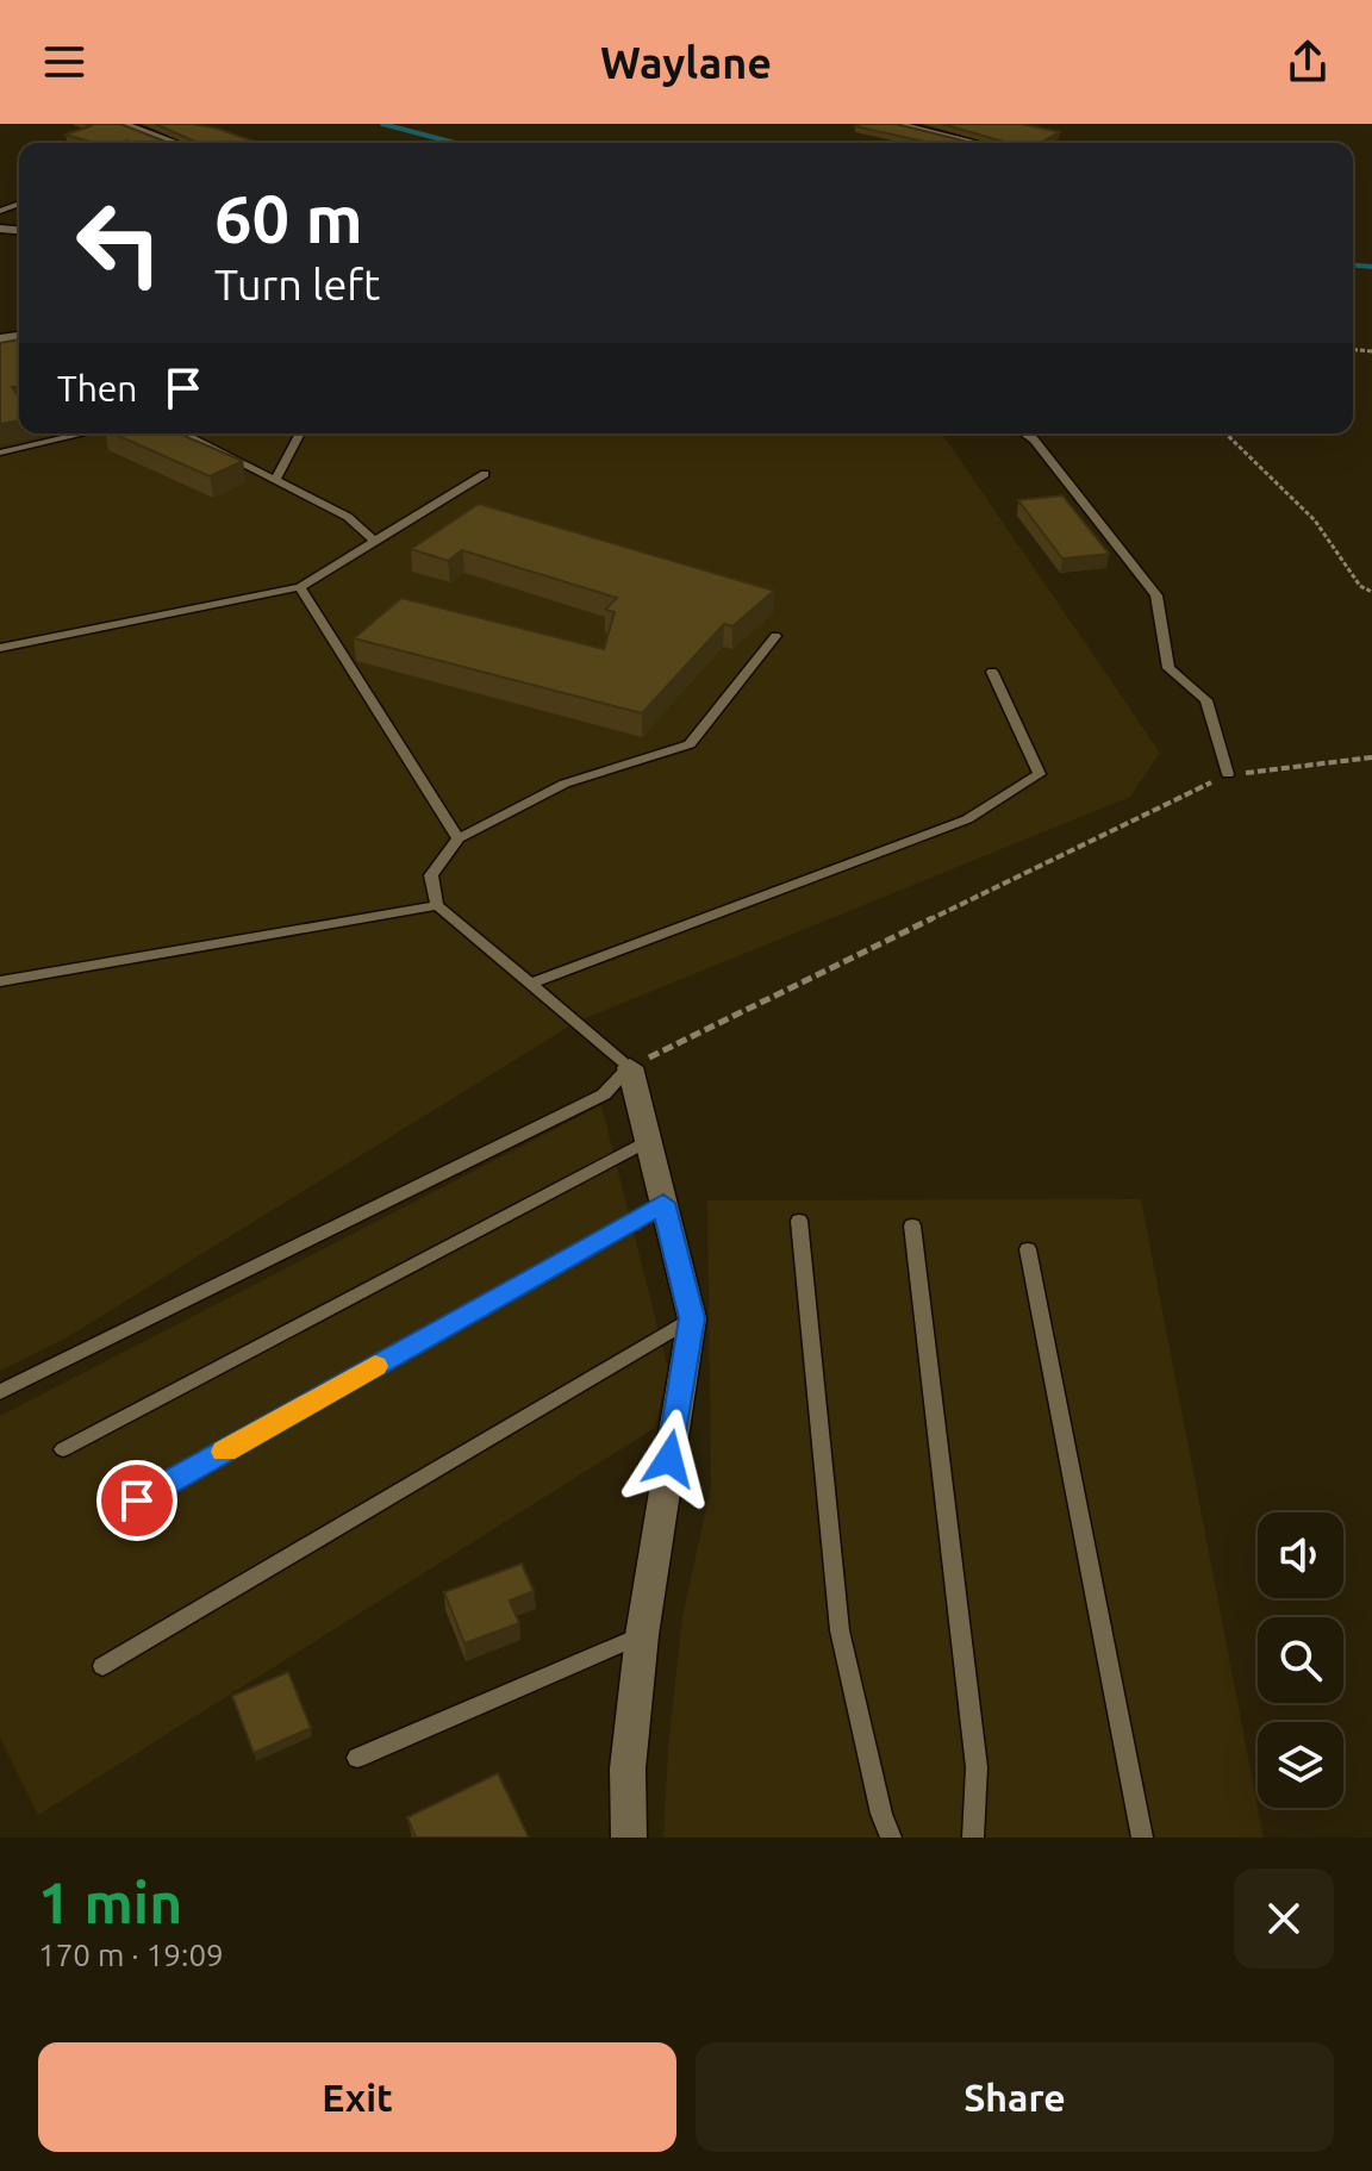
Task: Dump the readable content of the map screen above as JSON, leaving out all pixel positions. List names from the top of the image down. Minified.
{"page":{"header":"Waylane","turn":["60 m","Turn left"],"then":"Then","heading":["1 min","170 m · 19:09"],"buttons":["Exit","Share"]}}
